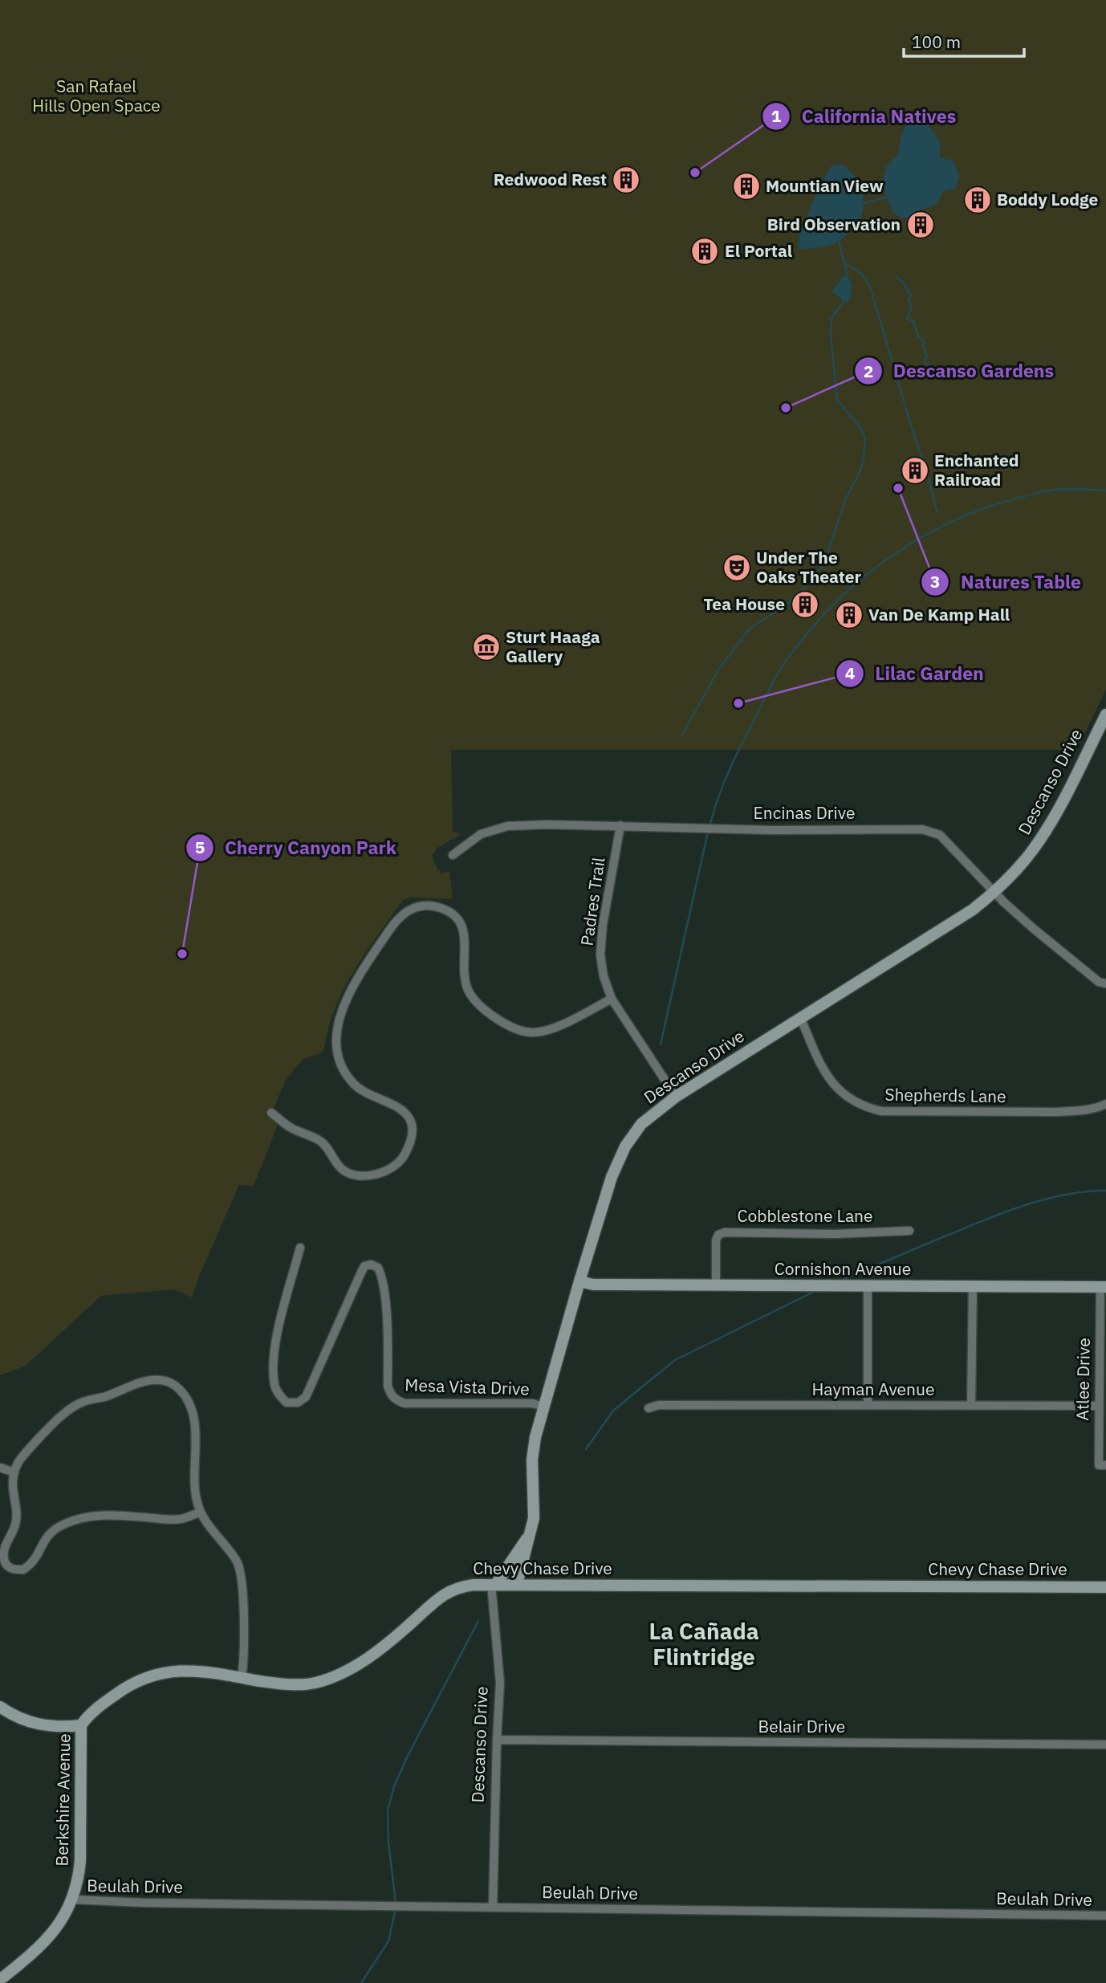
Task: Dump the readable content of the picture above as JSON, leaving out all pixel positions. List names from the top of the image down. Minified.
{"streets":{"street":["Descanso Drive","Encinas Drive","Padres Trail","Shepherds Lane","Cobblestone Lane","Cornishon Avenue","Atlee Drive","Mesa Vista Drive","Hayman Avenue","Chevy Chase Drive","Belair Drive","Berkshire Avenue","Beulah Drive"]},"crossings":[["Descanso Drive","Encinas Drive"],["Descanso Drive","Padres Trail"],["Descanso Drive","Shepherds Lane"],["Descanso Drive","Cornishon Avenue"],["Descanso Drive","Mesa Vista Drive"],["Descanso Drive","Chevy Chase Drive"],["Descanso Drive","Belair Drive"],["Descanso Drive","Beulah Drive"],["Encinas Drive","Padres Trail"],["Cobblestone Lane","Cornishon Avenue"],["Cornishon Avenue","Atlee Drive"],["Atlee Drive","Hayman Avenue"],["Chevy Chase Drive","Berkshire Avenue"],["Berkshire Avenue","Beulah Drive"]],"districts":["La Cañada Flintridge"],"parks":["San Rafael Hills Open Space"],"places":{"other":["California Natives","Descanso Gardens","Natures Table","Lilac Garden","Cherry Canyon Park"],"building":["Redwood Rest","Mountian View","Boddy Lodge","Bird Observation","El Portal","Enchanted Railroad","Tea House","Van De Kamp Hall"],"theatre":["Under The Oaks Theater"],"museum":["Sturt Haaga Gallery"]},"scale_bar":"100 m"}
